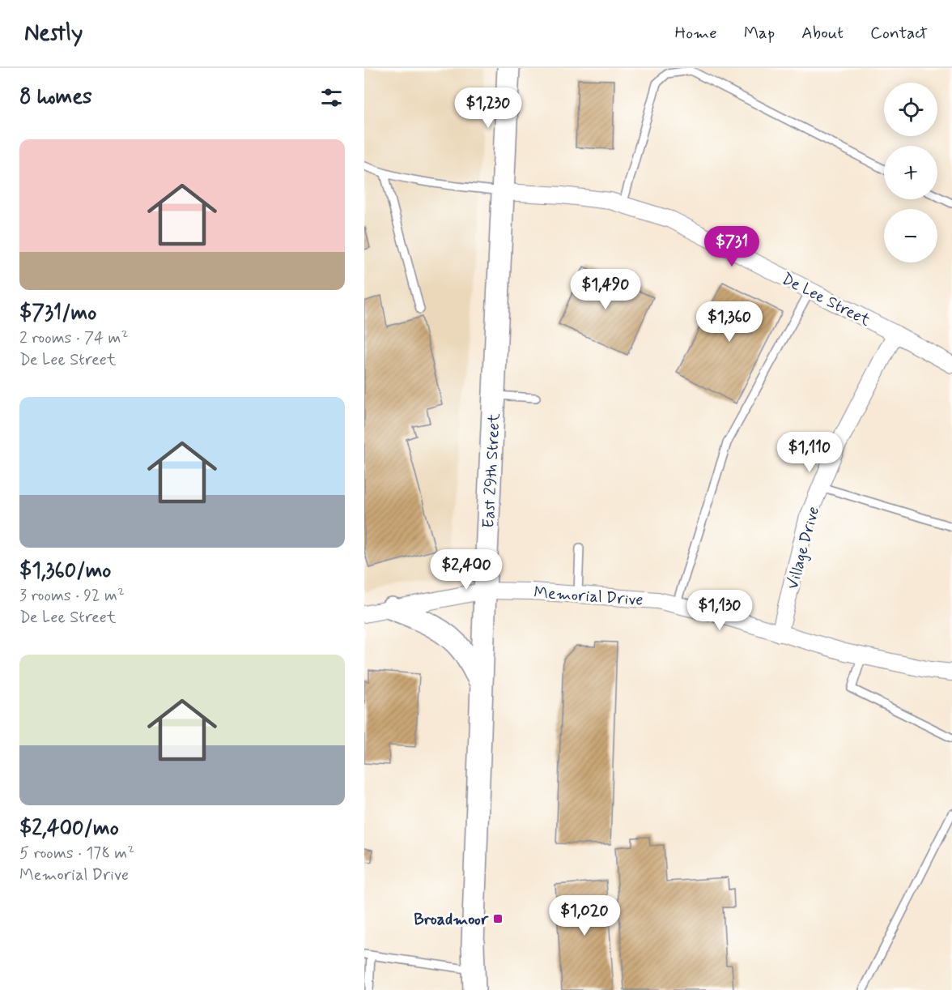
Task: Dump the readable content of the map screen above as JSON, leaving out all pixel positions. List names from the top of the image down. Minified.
{"streets":{"main road":["East 29th Street"],"street":["De Lee Street","Village Drive","Memorial Drive"]},"crossings":[["De Lee Street","East 29th Street"],["De Lee Street","Village Drive"],["East 29th Street","Memorial Drive"],["Village Drive","Memorial Drive"]],"places":{"transit":["Broadmoor"]},"page":{"header":"Nestly","nav":["Home","Map","About","Contact"],"heading":"8 homes","map_buttons":["+","−"],"price":["$1,230","$731","$1,490","$1,360","$1,110","$2,400","$1,130","$1,020"],"list":[{"name":"$731/mo","note":"2 rooms · 74 m² · De Lee Street"},{"name":"$1,360/mo","note":"3 rooms · 92 m² · De Lee Street"},{"name":"$2,400/mo","note":"5 rooms · 178 m² · Memorial Drive"}]}}
